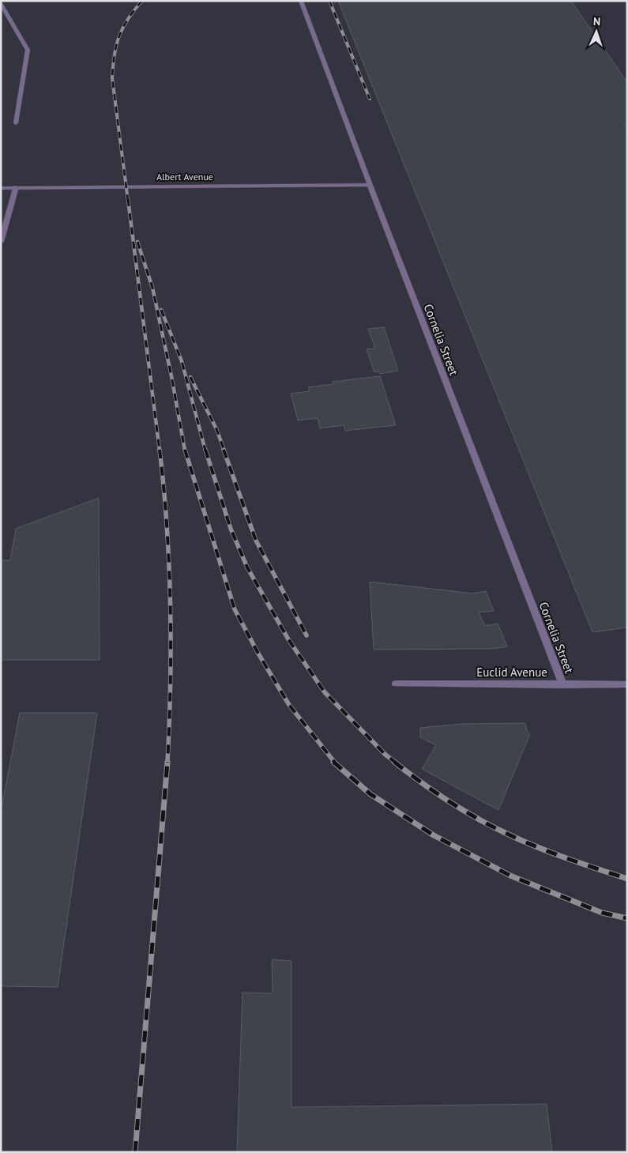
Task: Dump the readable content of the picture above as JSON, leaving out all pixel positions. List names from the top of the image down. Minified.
{"streets":{"street":["Albert Avenue","Cornelia Street","Euclid Avenue"]},"crossings":[["Albert Avenue","Cornelia Street"],["Cornelia Street","Euclid Avenue"]],"north":"top"}
